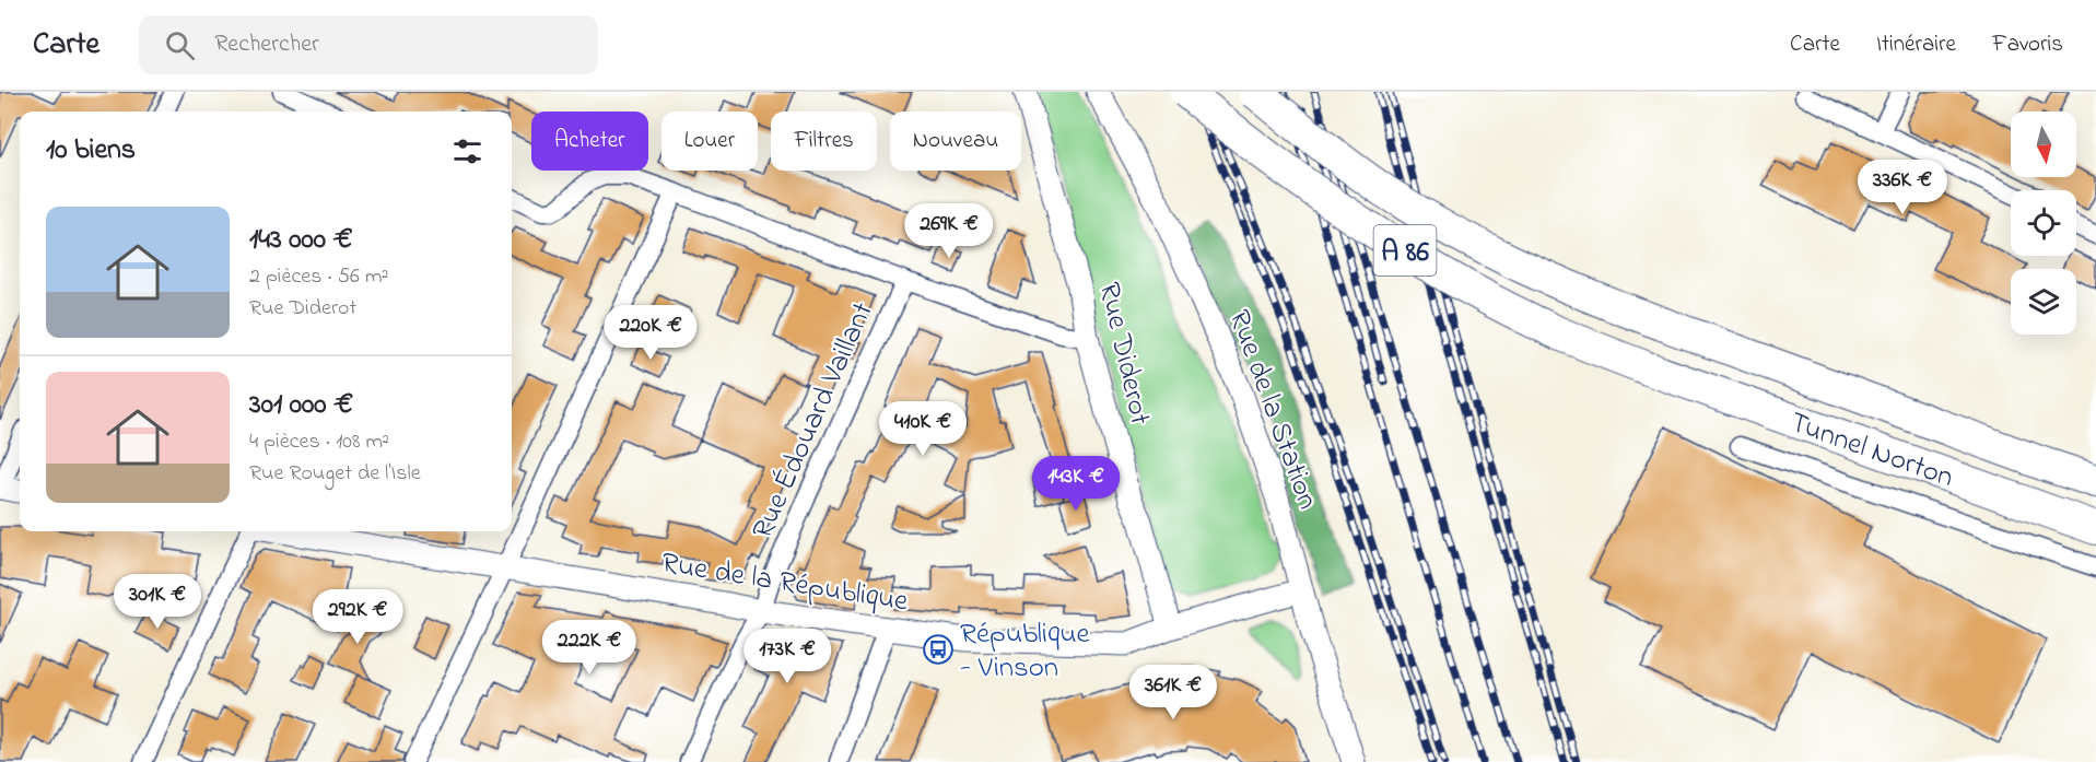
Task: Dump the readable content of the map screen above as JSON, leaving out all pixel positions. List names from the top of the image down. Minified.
{"streets":{"highway":["A 86","Tunnel Norton"],"street":["Rue Diderot","Rue de la Station","Rue Édouard Vaillant","Rue de la République"]},"crossings":[["Rue Diderot","Rue de la République"],["Rue de la Station","Rue de la République"],["Rue Édouard Vaillant","Rue de la République"]],"places":{"bus stop":["République - Vinson"]},"north":"bottom","page":{"header":"Carte","search":"Rechercher","nav":["Carte","Itinéraire","Favoris"],"chip":["Acheter","Louer","Filtres","Nouveau"],"heading":"10 biens","price":["336K €","269K €","220K €","410K €","143K €","301K €","292K €","222K €","173K €","361K €"],"list":[{"name":"143 000 €","note":"2 pièces · 56 m² · Rue Diderot"},{"name":"301 000 €","note":"4 pièces · 108 m² · Rue Rouget de l'Isle"}]}}
